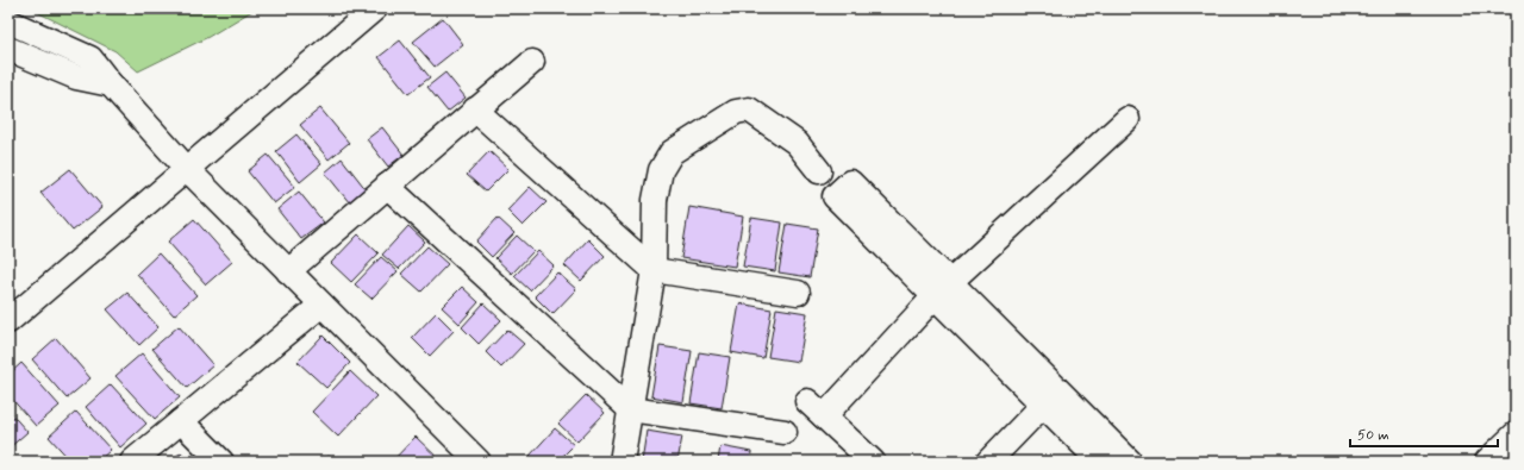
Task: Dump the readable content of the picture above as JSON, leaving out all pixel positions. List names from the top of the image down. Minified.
{"scale_bar":"50 m"}
